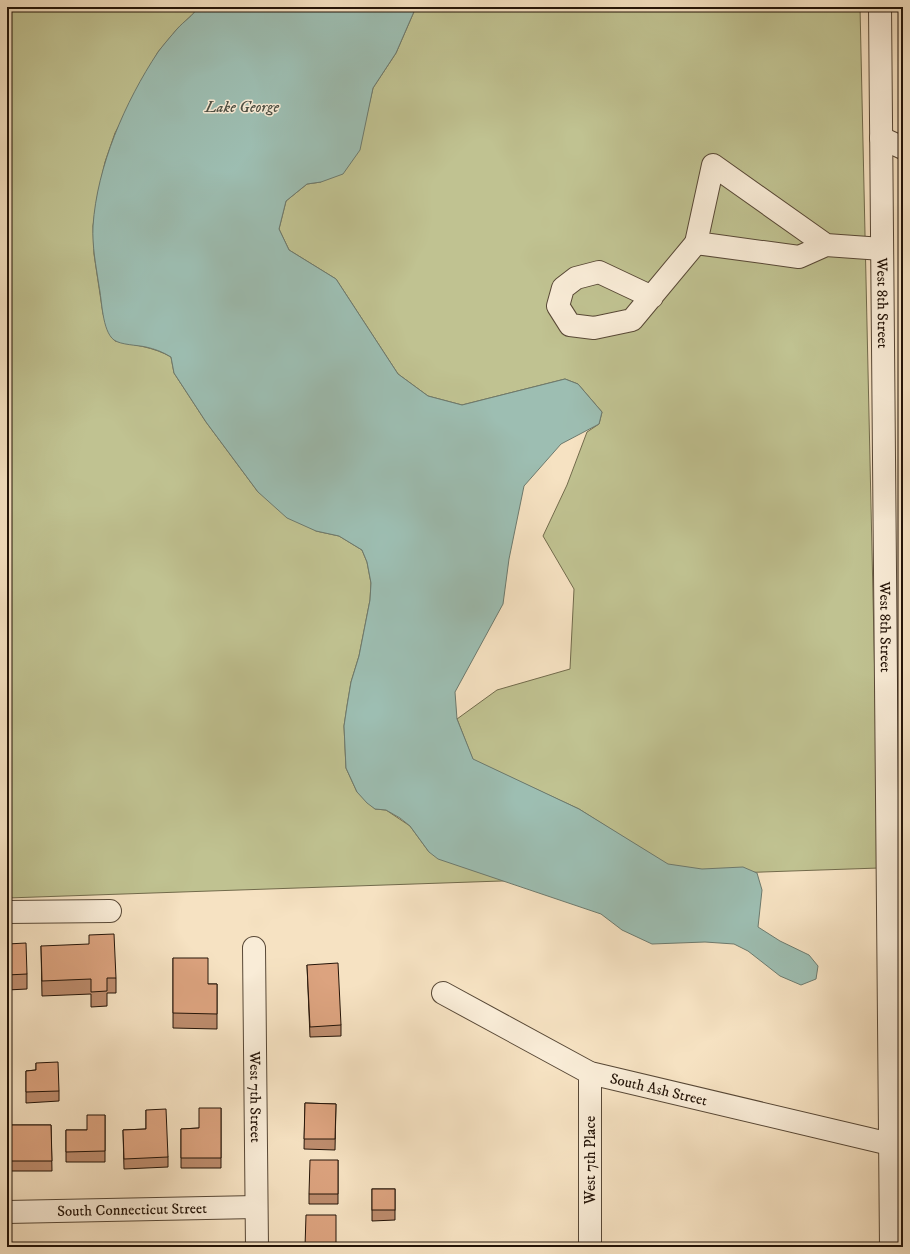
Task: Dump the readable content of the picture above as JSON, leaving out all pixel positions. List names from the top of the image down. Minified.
{"streets":{"street":["West 8th Street","South Ash Street","West 7th Street","West 7th Place","South Connecticut Street"]},"crossings":[["West 8th Street","South Ash Street"],["South Ash Street","West 7th Place"],["West 7th Street","South Connecticut Street"]],"water":["Lake George"]}
